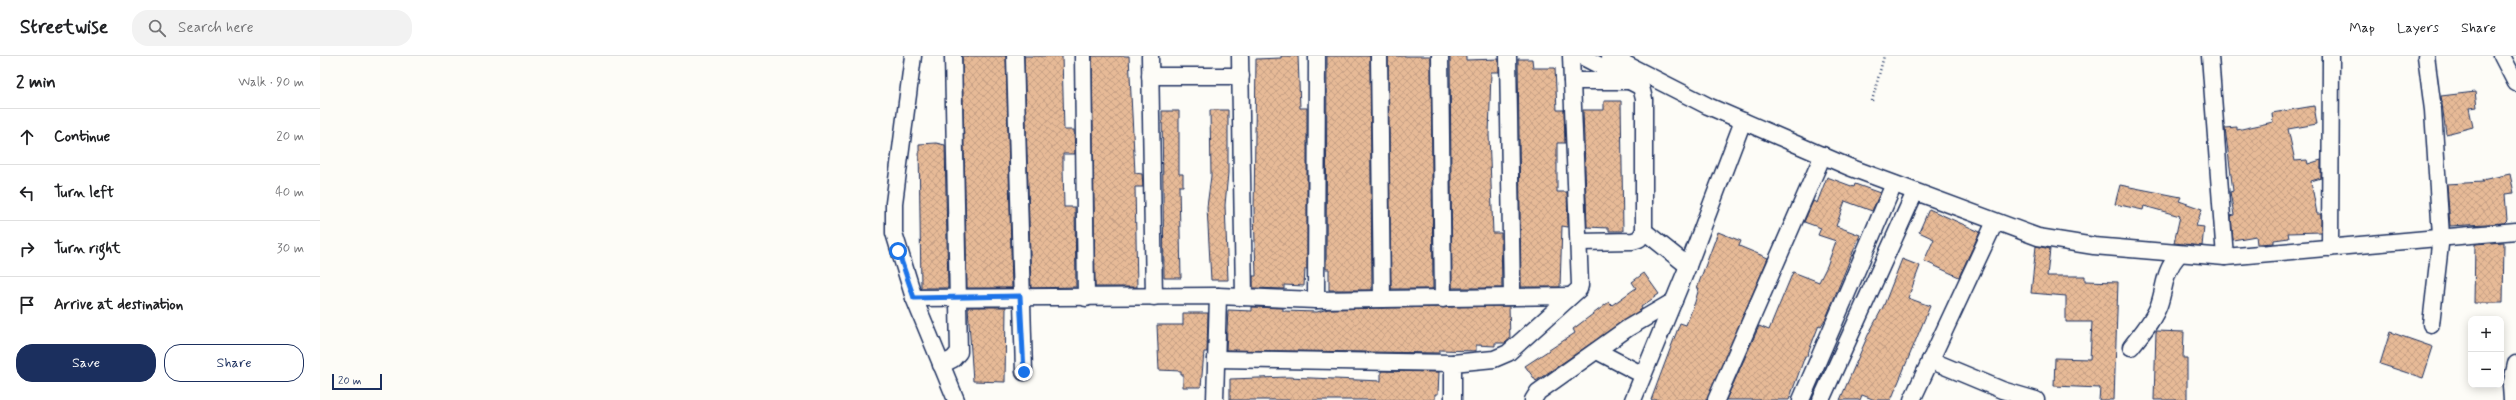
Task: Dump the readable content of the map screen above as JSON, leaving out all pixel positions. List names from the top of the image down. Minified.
{"scale_bar":"20 m","page":{"header":"Streetwise","search":"Search here","nav":["Map","Layers","Share"],"heading":["2 min","Walk · 90 m"],"list":[["Continue","20 m"],["Turn left","40 m"],["Turn right","30 m"],"Arrive at destination"],"map_buttons":["+","−"],"buttons":["Save","Share"],"scale":"20 m"}}
